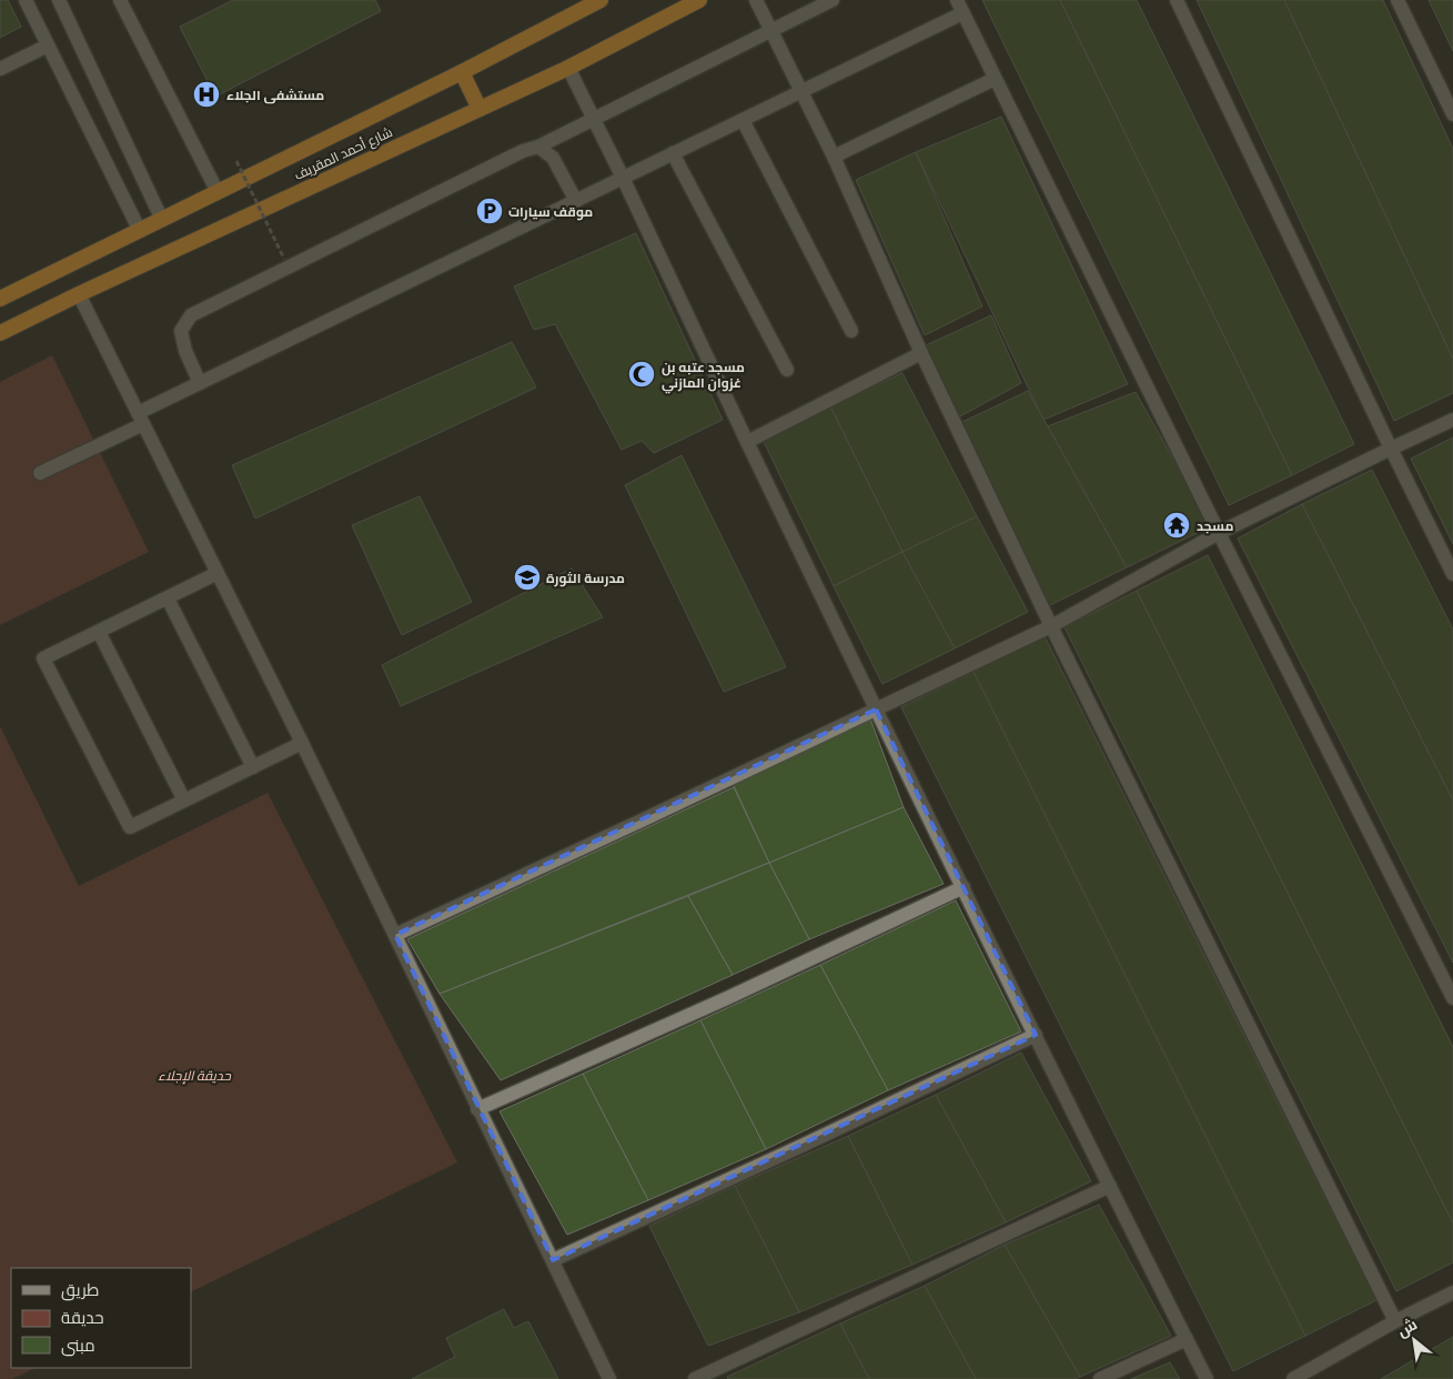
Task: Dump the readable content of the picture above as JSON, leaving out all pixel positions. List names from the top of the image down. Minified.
{"streets":{"highway":["شارع أحمد المقريف"]},"parks":["حديقة الإجلاء"],"places":{"hospital":["مستشفى الجلاء"],"parking":["موقف سيارات"],"mosque":["مسجد عتبه بن غزوان المازني"],"temple":["مسجد"],"school or university":["مدرسة الثورة"]},"legend":["طريق","حديقة","مبنى"],"north":"top left"}
